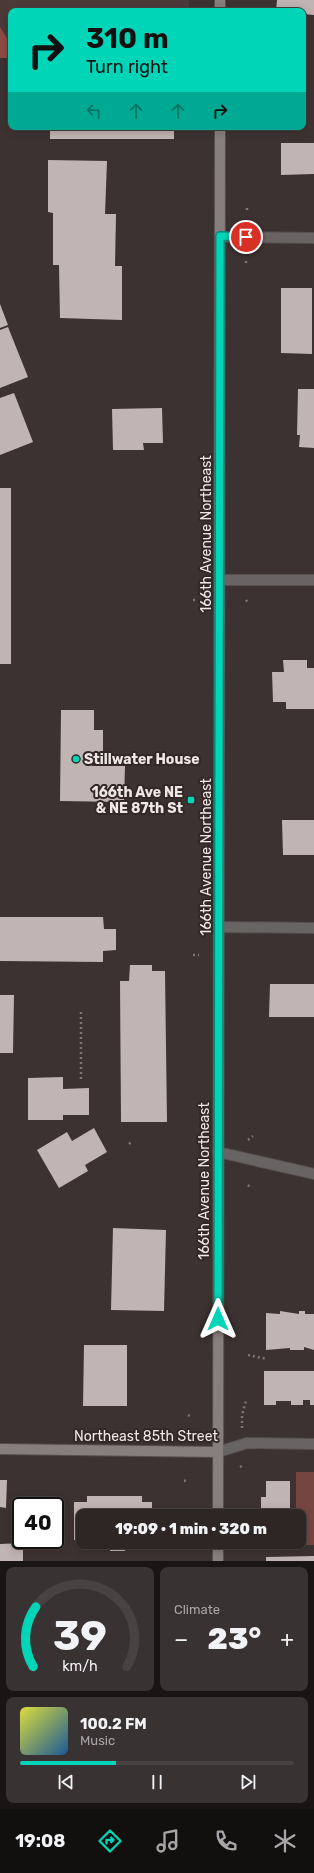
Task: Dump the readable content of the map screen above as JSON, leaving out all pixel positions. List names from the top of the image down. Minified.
{"streets":{"street":["166th Avenue Northeast","Northeast 85th Street"]},"crossings":[["166th Avenue Northeast","Northeast 85th Street"]],"places":{"other":["Stillwater House"],"transit":["166th Ave NE & NE 87th St"]},"page":{"turn":["310 m","Turn right"],"limit":"40","trip":"19:09 · 1 min · 320 m","tile":"Climate","heat":["−","23°","+"],"song":["100.2 FM","Music"],"tabs":"19:08","gauge":["39","km/h"]}}
